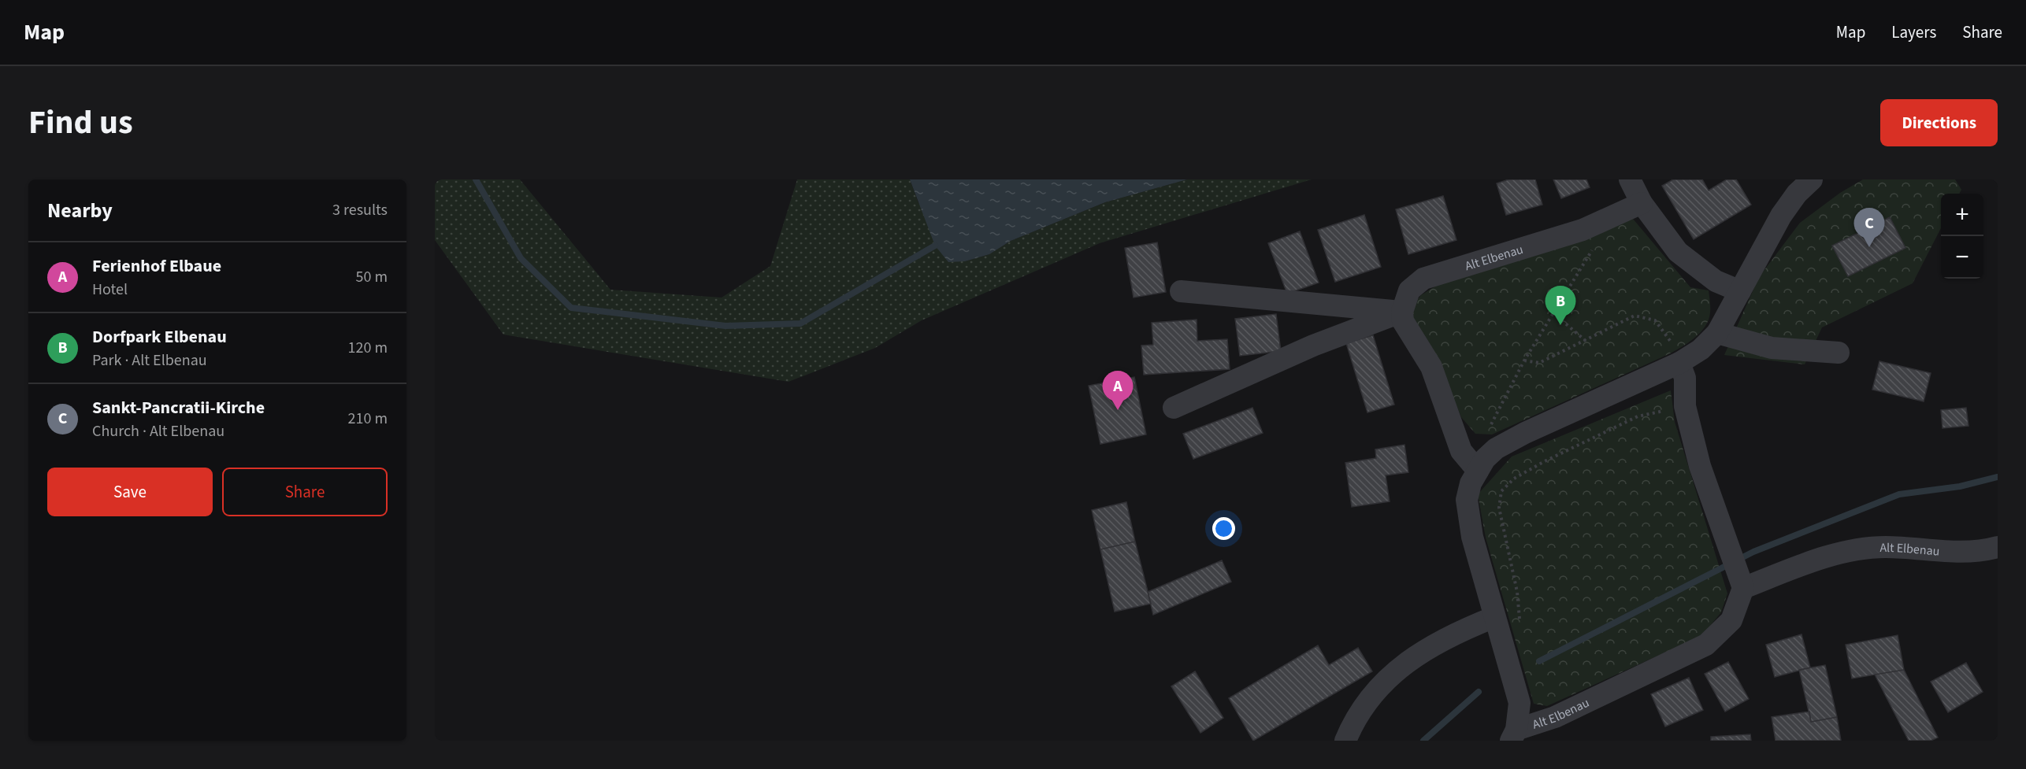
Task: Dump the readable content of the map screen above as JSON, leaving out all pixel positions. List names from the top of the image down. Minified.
{"streets":{"street":["Alt Elbenau"]},"page":{"header":"Map","nav":["Map","Layers","Share"],"title":"Find us","buttons":["Directions",["Save","Share"]],"heading":["Nearby","3 results"],"map_buttons":["+","−"],"pins":["C","B","A"],"list":[{"mark":"A","name":"Ferienhof Elbaue","note":"Hotel","value":"50 m"},{"mark":"B","name":"Dorfpark Elbenau","note":"Park · Alt Elbenau","value":"120 m"},{"mark":"C","name":"Sankt-Pancratii-Kirche","note":"Church · Alt Elbenau","value":"210 m"}]}}
